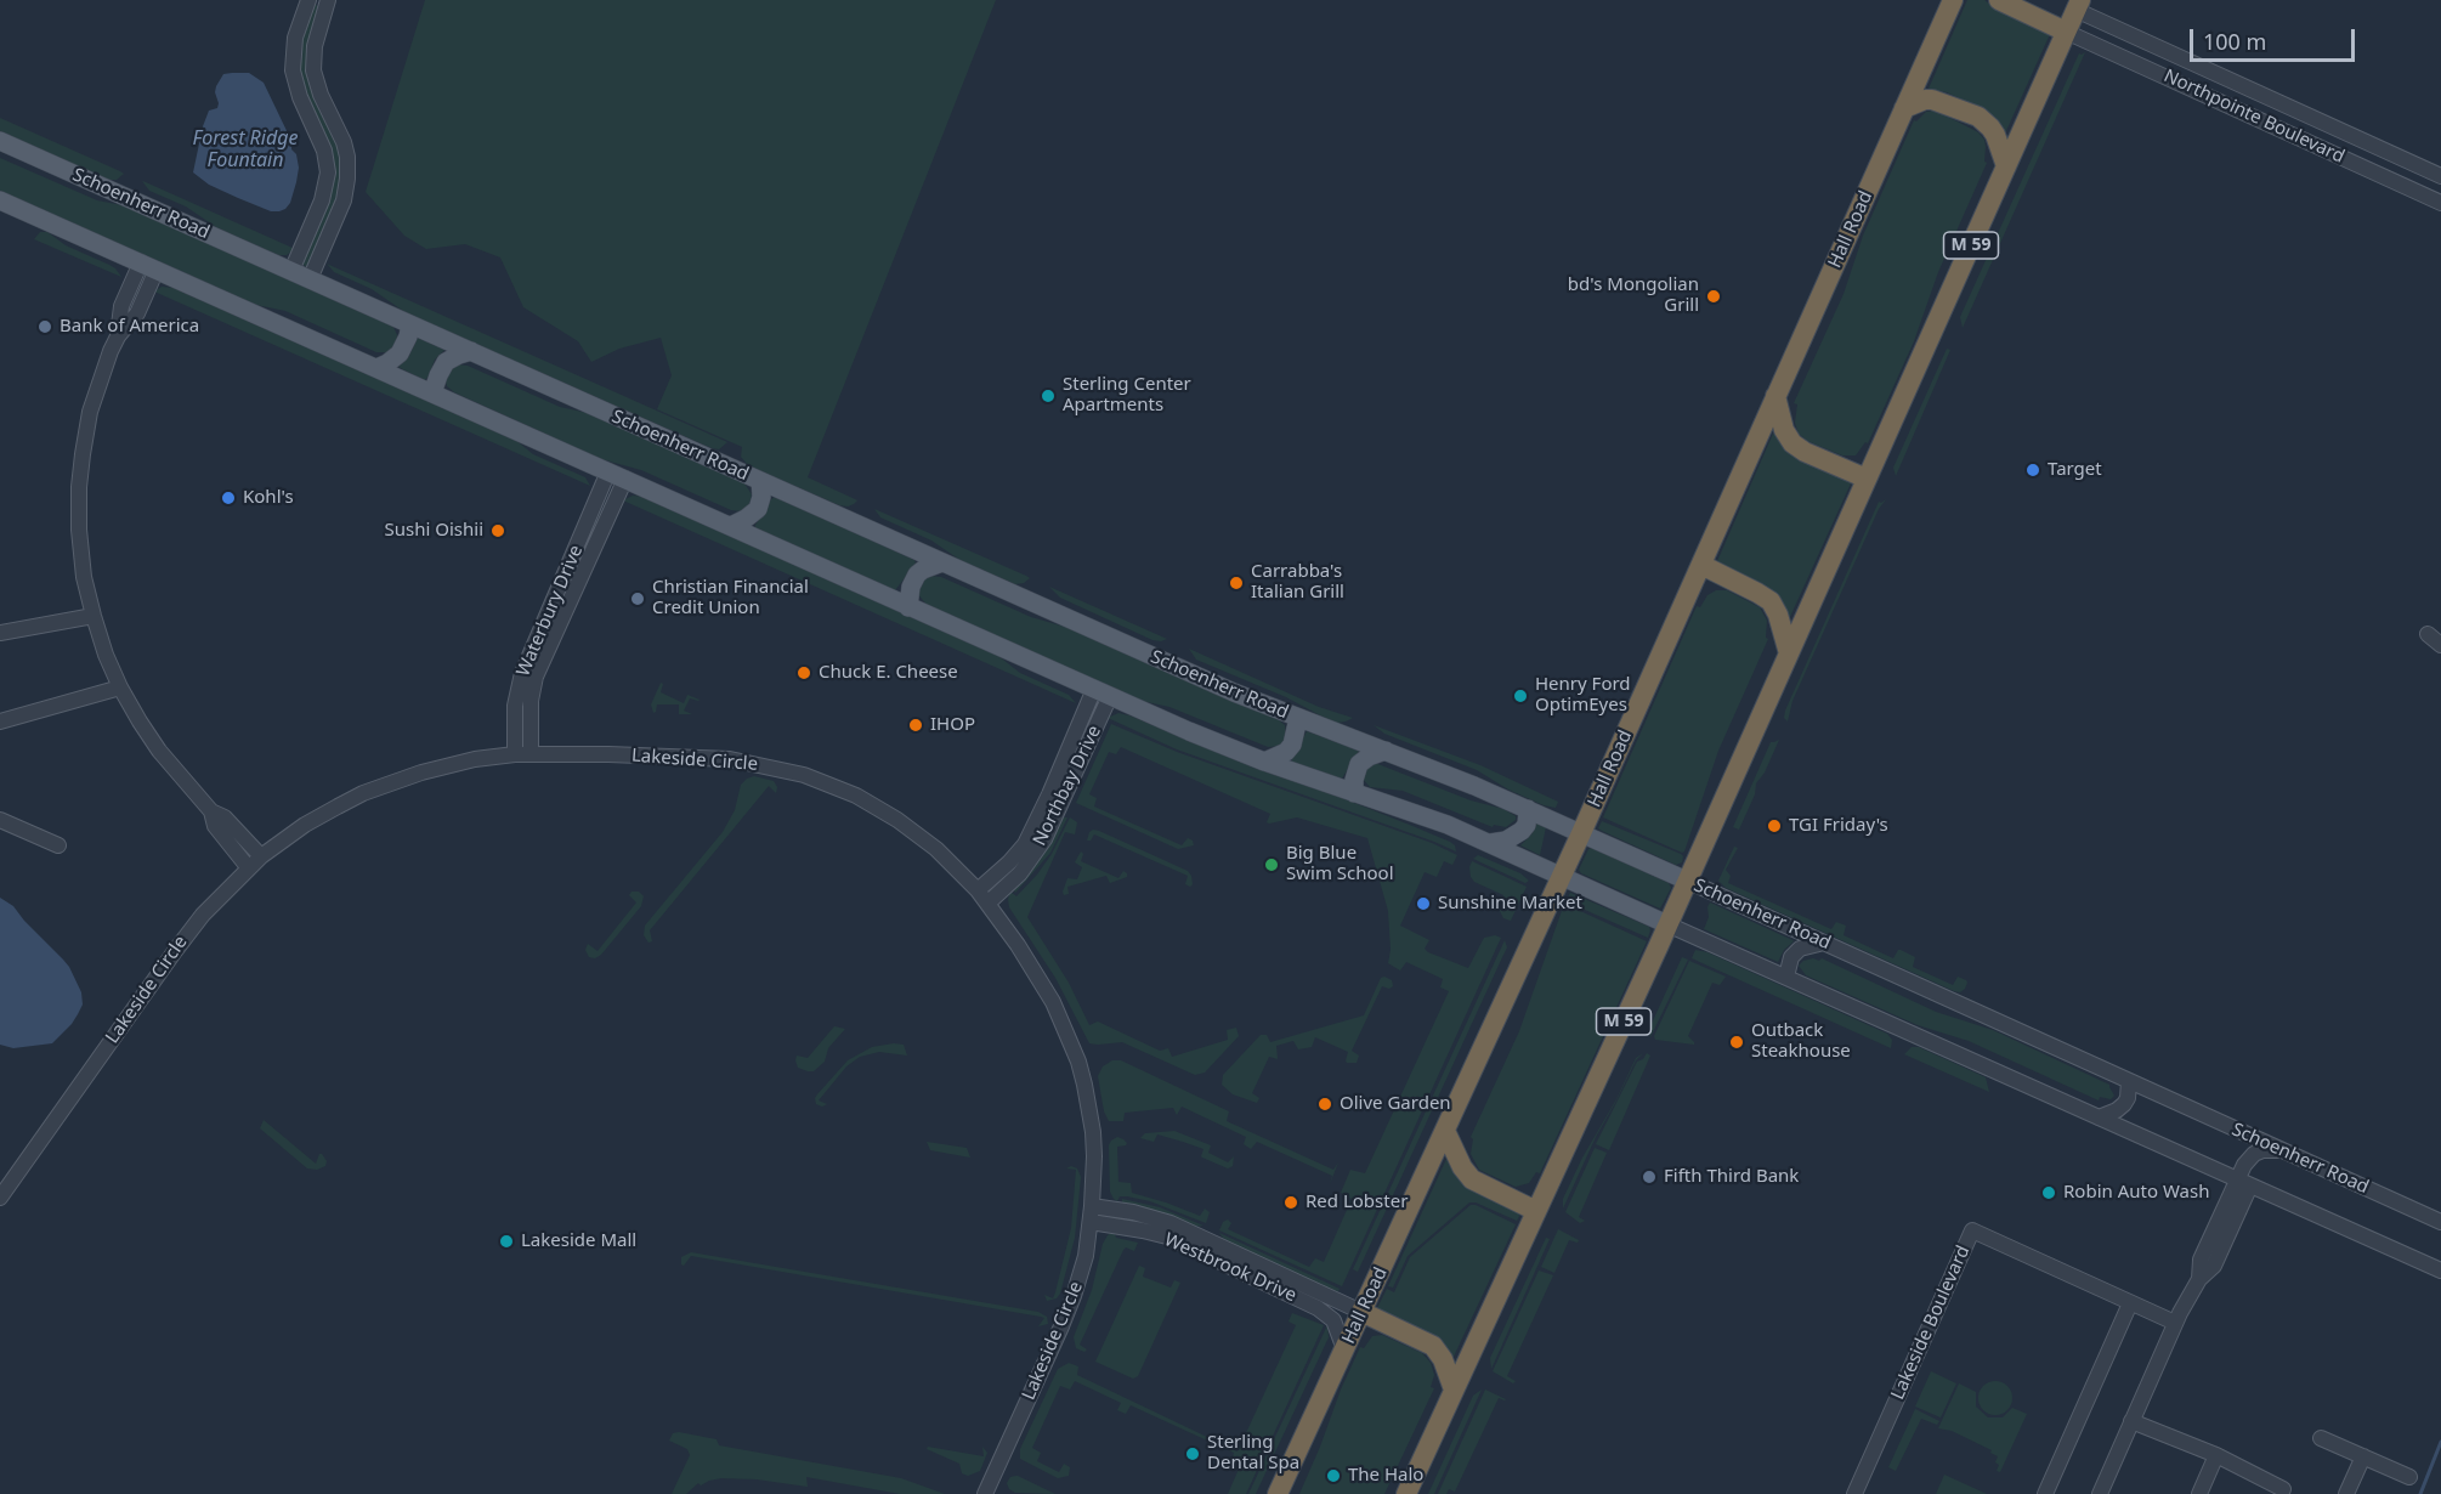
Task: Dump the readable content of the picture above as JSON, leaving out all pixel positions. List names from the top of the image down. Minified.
{"streets":{"highway":["Hall Road","M 59"],"main road":["Schoenherr Road"],"street":["Northpointe Boulevard","Waterbury Drive","Lakeside Circle","Northbay Drive","Westbrook Drive","Lakeside Boulevard"]},"crossings":[["Northpointe Boulevard","M 59"],["Schoenherr Road","Hall Road"],["Schoenherr Road","M 59"],["Hall Road","Westbrook Drive"],["Waterbury Drive","Lakeside Circle"],["Lakeside Circle","Northbay Drive"],["Lakeside Circle","Westbrook Drive"]],"water":["Forest Ridge Fountain"],"places":["bd's Mongolian Grill","Bank of America","Sterling Center Apartments","Target","Kohl's","Sushi Oishii","Carrabba's Italian Grill","Christian Financial Credit Union","Chuck E. Cheese","Henry Ford OptimEyes","IHOP","TGI Friday's","Big Blue Swim School","Sunshine Market","Outback Steakhouse","Olive Garden","Fifth Third Bank","Robin Auto Wash","Red Lobster","Lakeside Mall","Sterling Dental Spa","The Halo"],"scale_bar":"100 m"}
